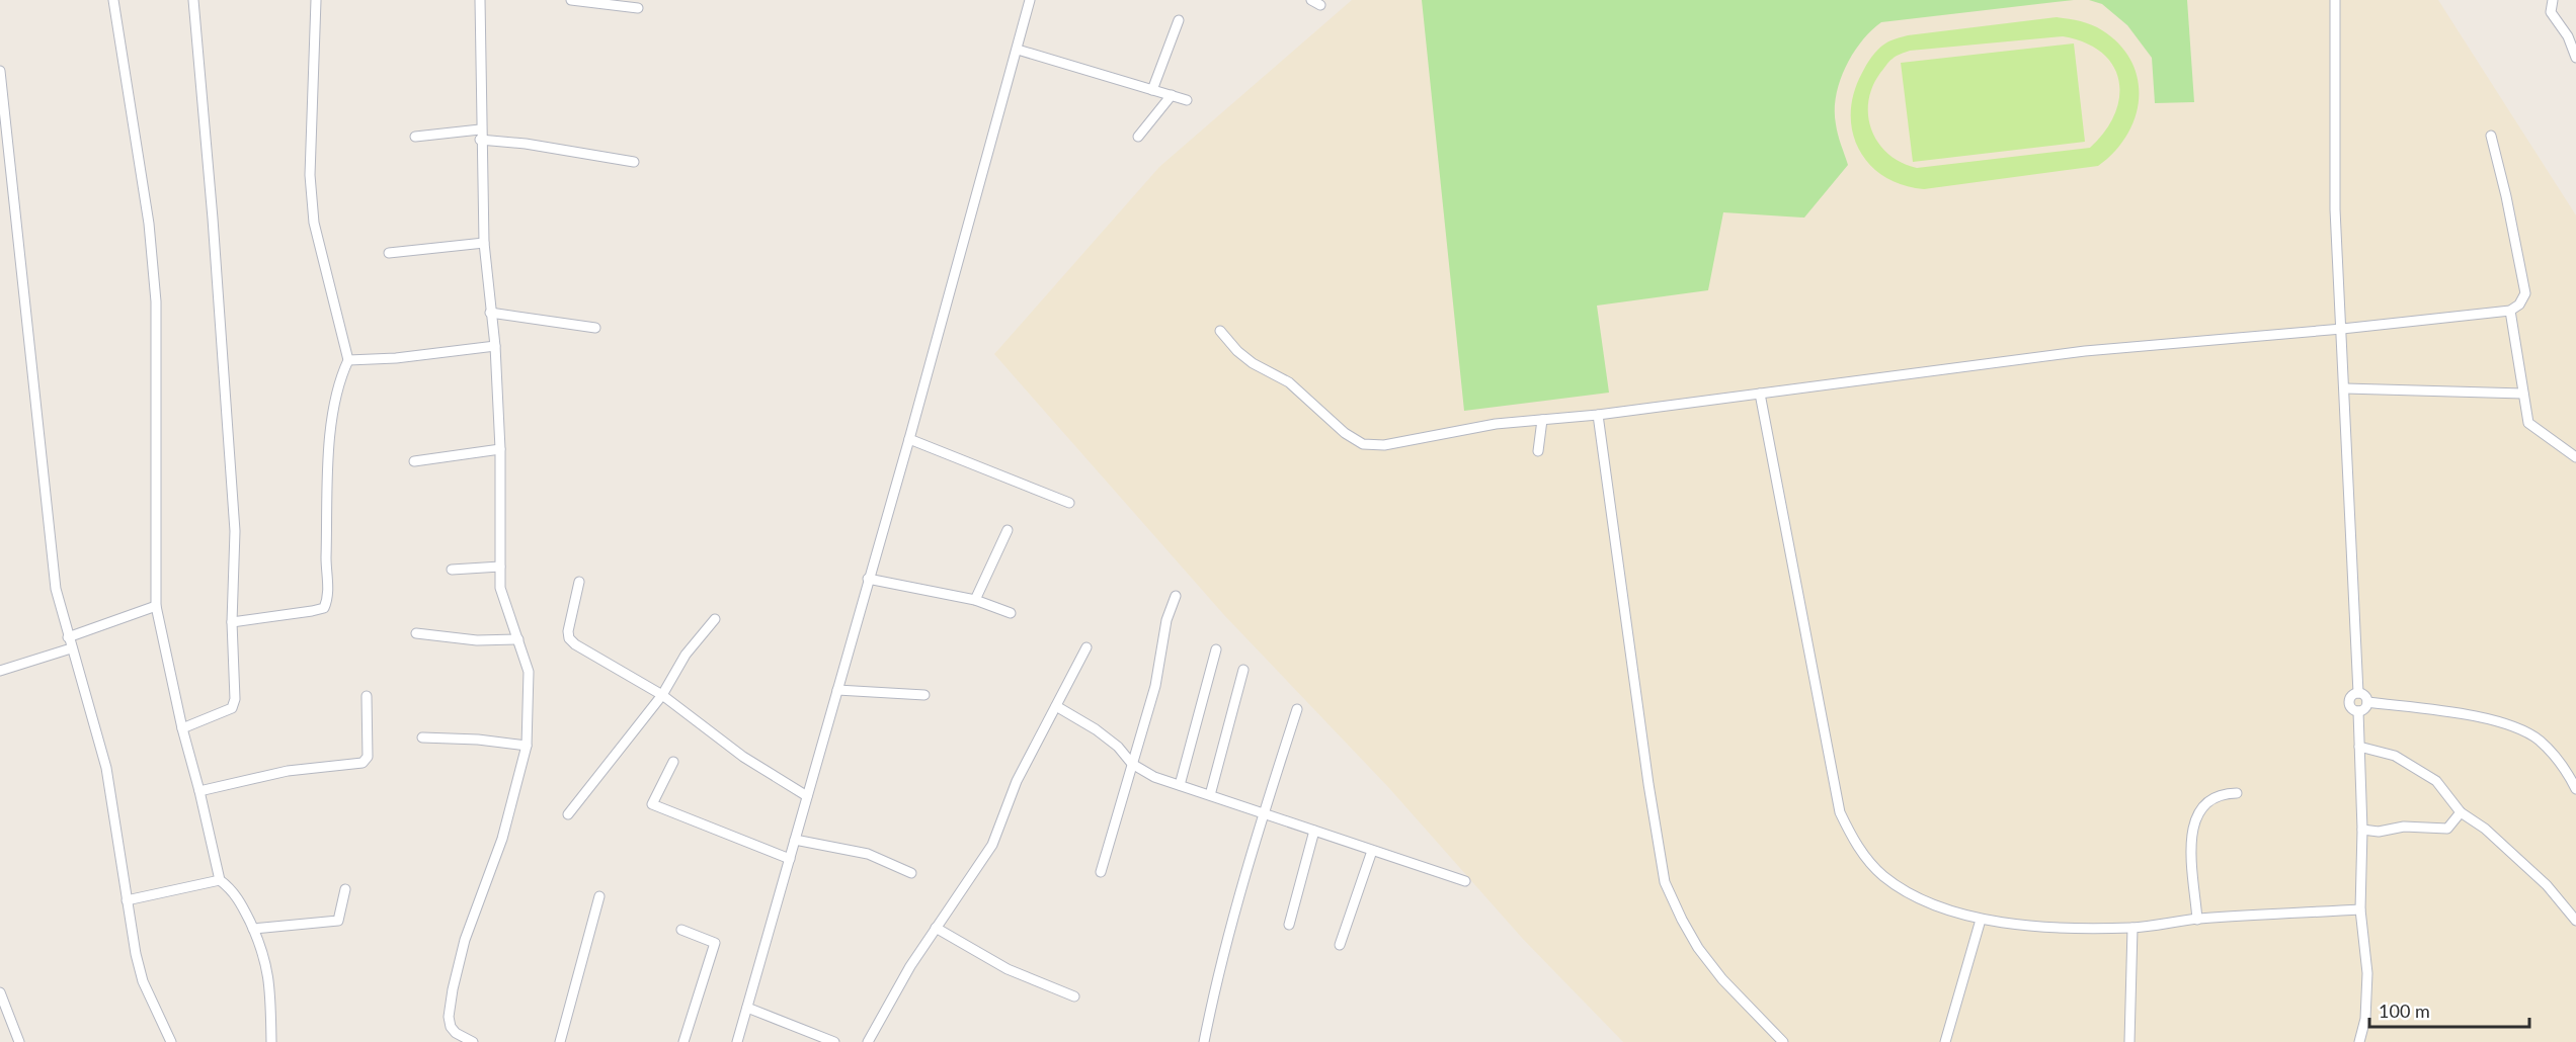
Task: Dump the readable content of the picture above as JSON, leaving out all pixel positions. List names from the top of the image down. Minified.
{"scale_bar":"100 m"}
